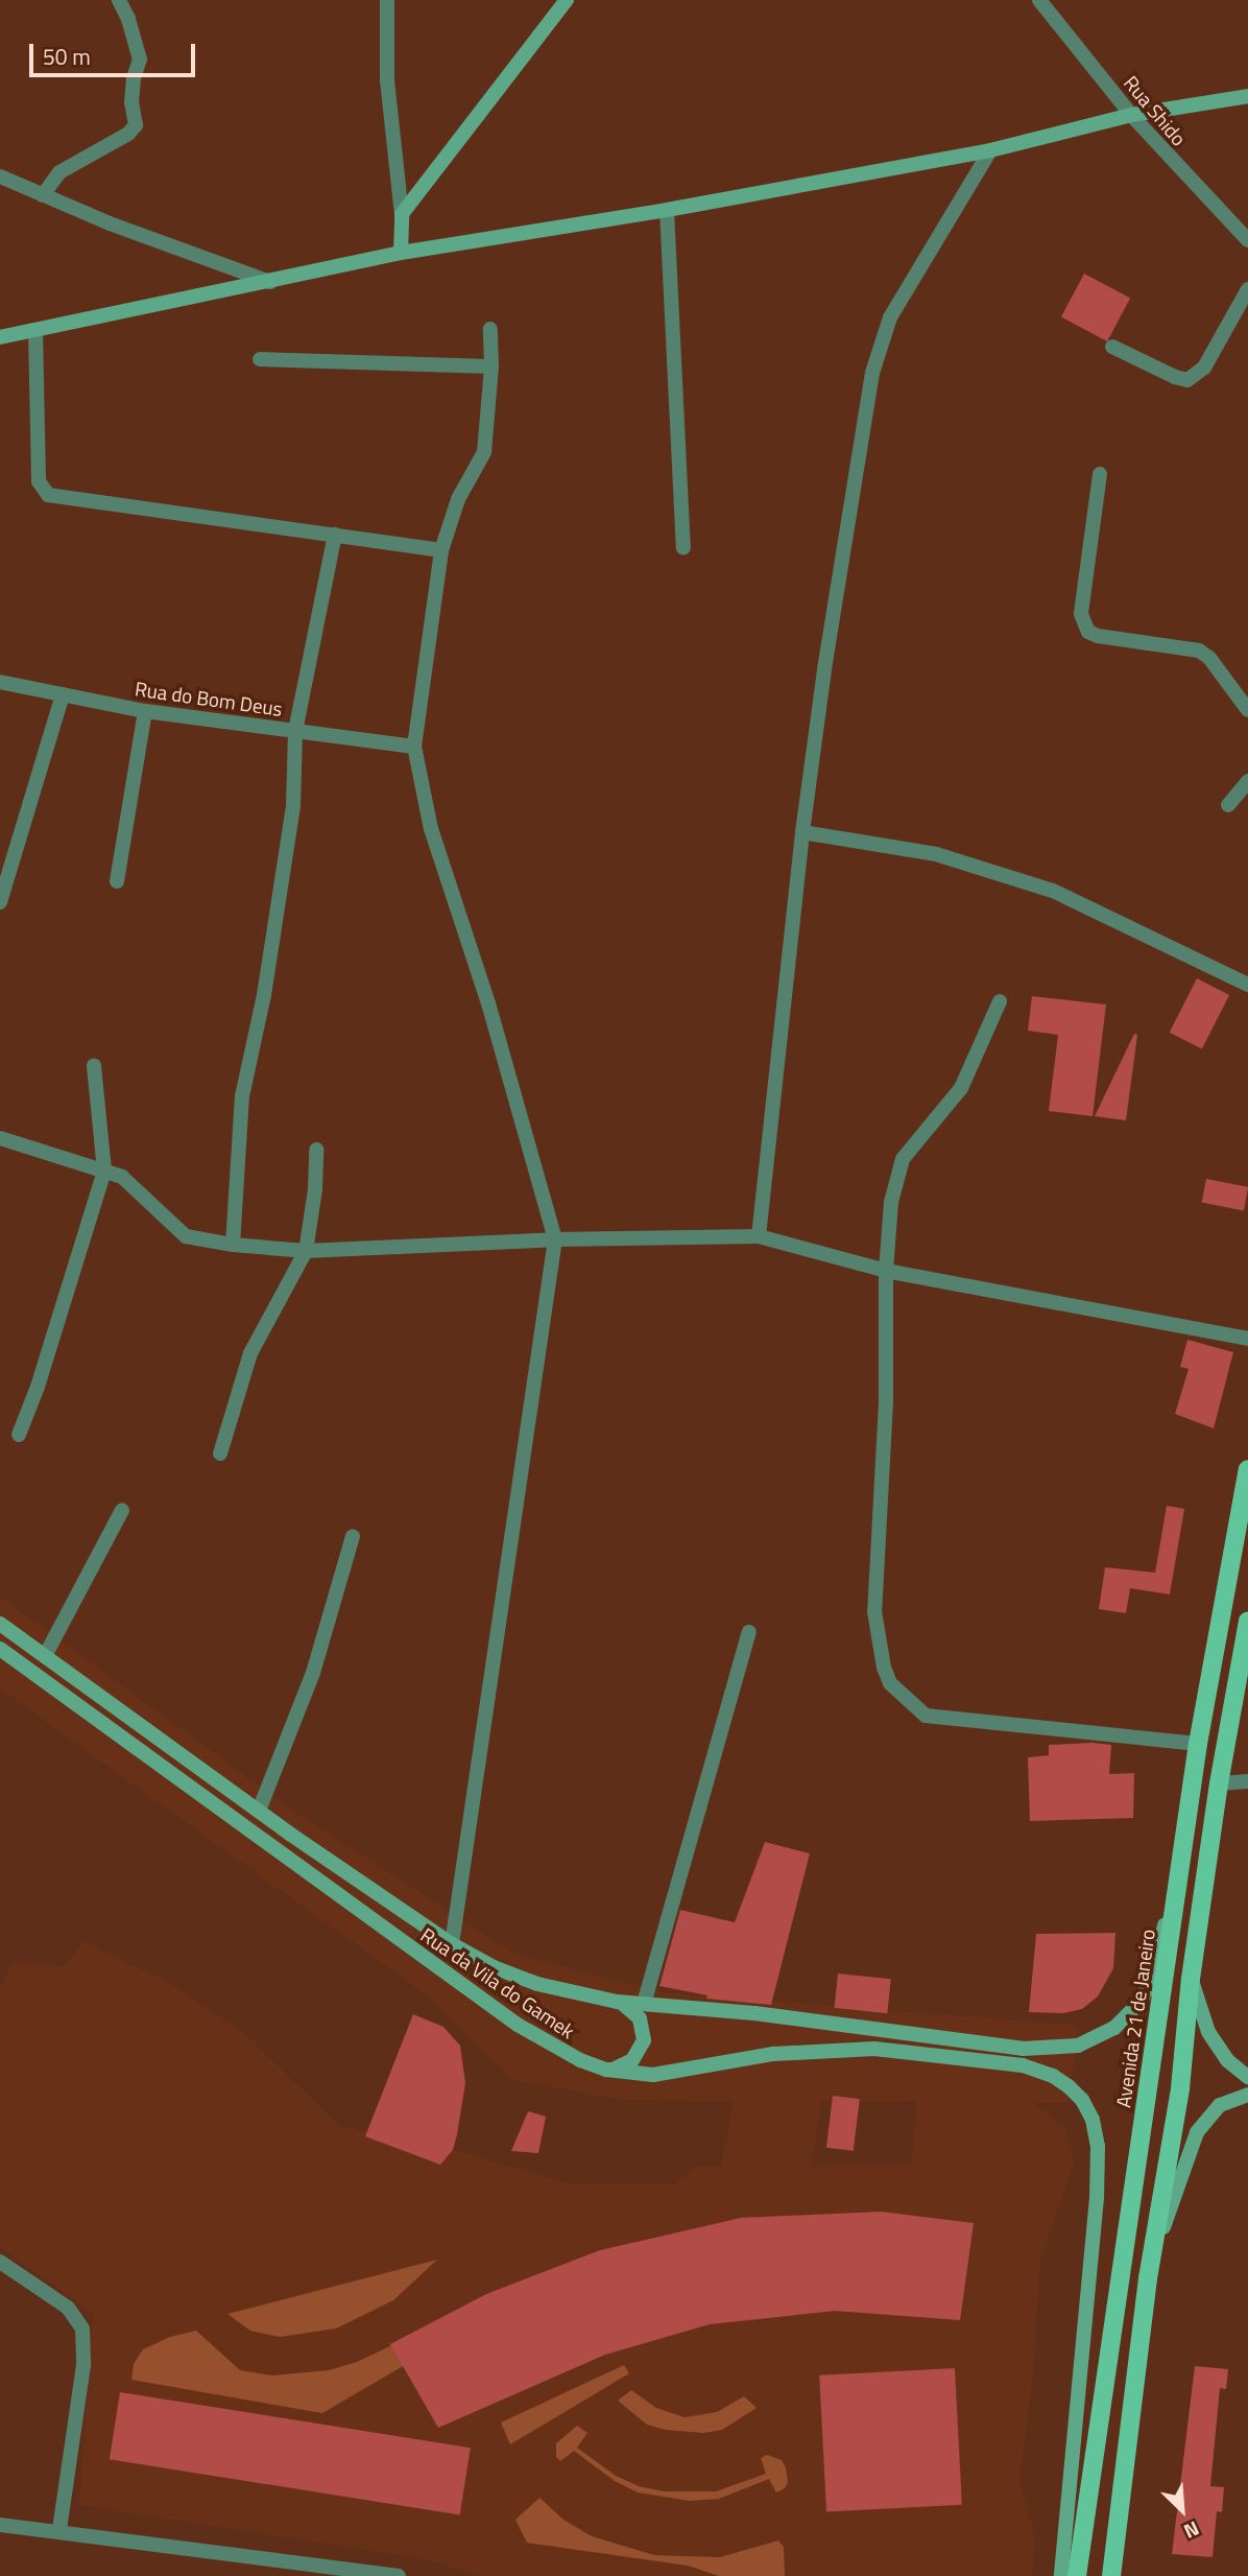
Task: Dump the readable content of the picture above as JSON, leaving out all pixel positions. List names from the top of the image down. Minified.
{"streets":{"main road":["Rua da Vila do Gamek","Avenida 21 de Janeiro"],"street":["Rua Shido","Rua do Bom Deus"]},"crossings":[["Rua da Vila do Gamek","Avenida 21 de Janeiro"]],"scale_bar":"50 m","north":"bottom right"}
